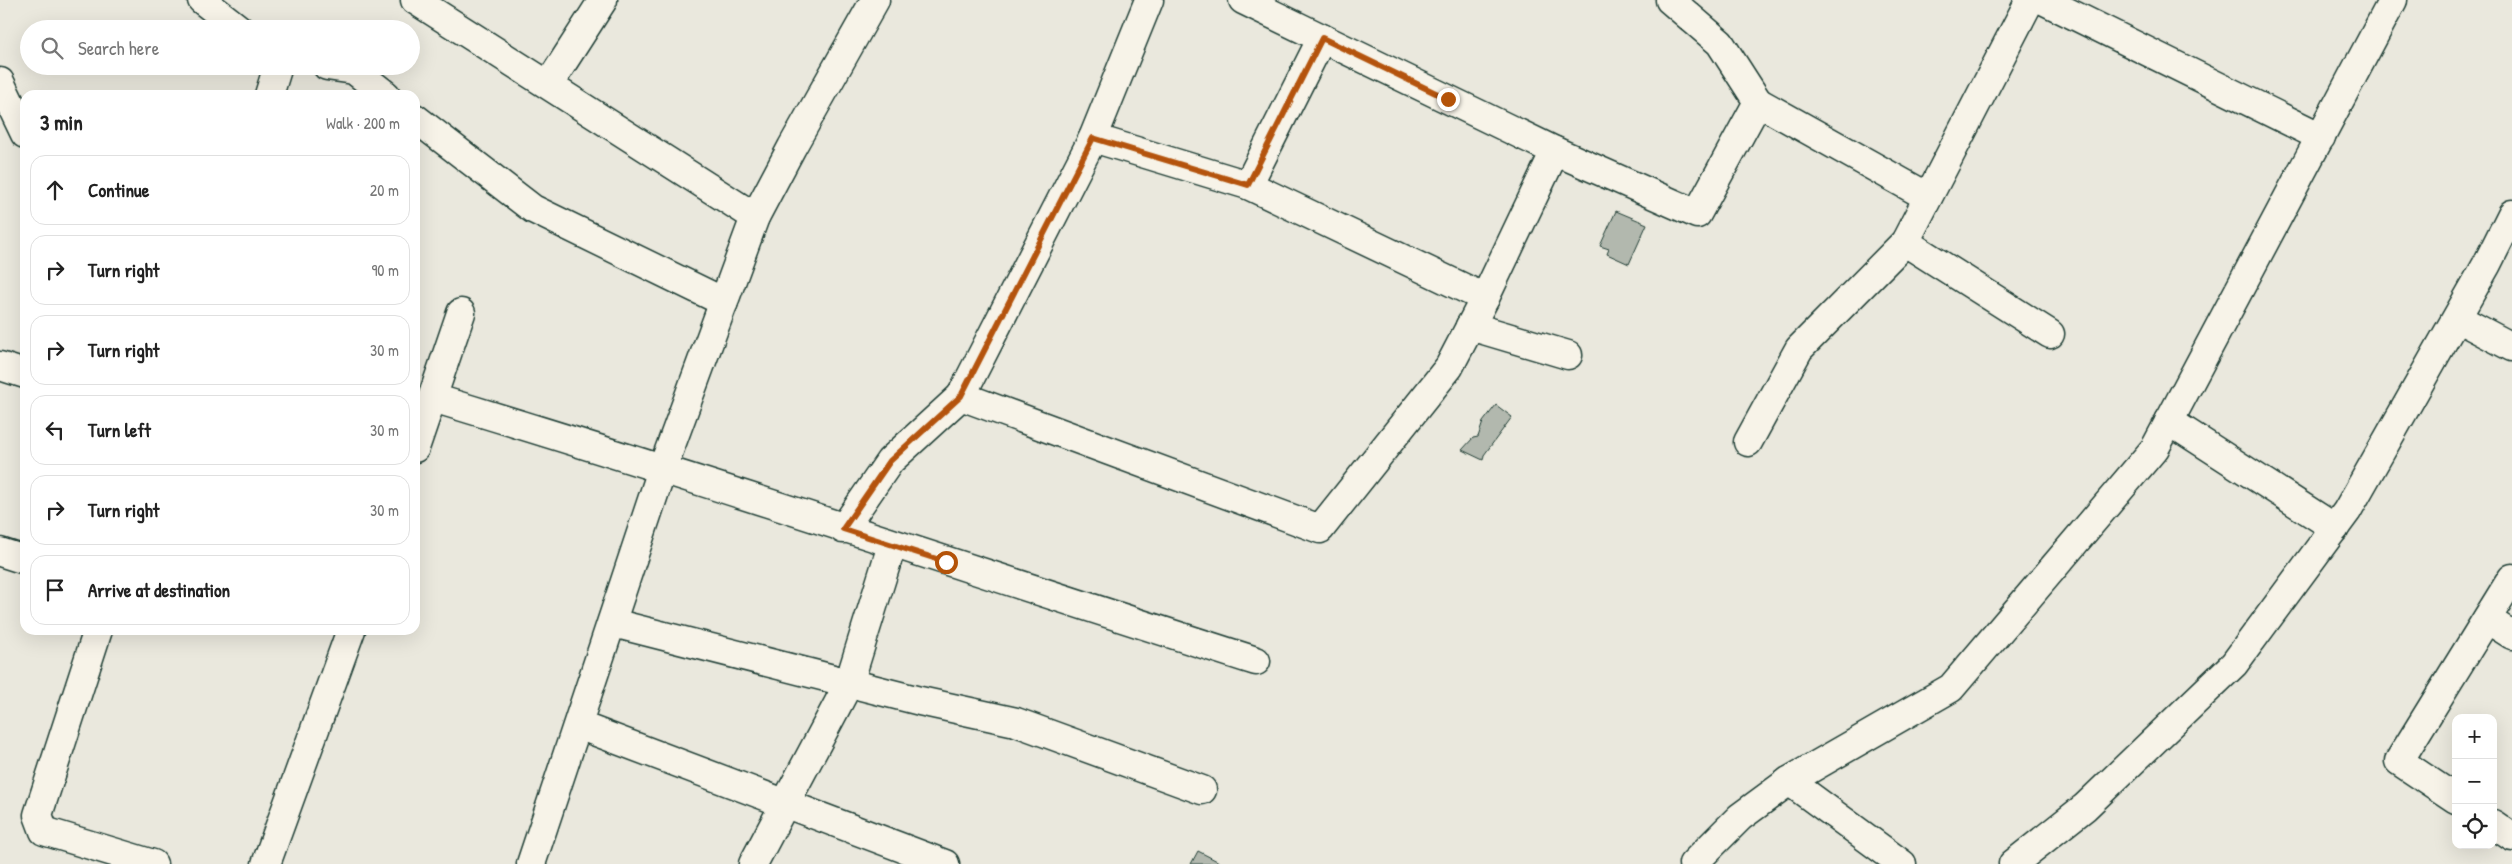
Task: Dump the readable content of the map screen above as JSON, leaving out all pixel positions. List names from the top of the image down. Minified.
{"page":{"search":"Search here","heading":["3 min","Walk · 200 m"],"list":[["Continue","20 m"],["Turn right","90 m"],["Turn right","30 m"],["Turn left","30 m"],["Turn right","30 m"],"Arrive at destination"],"map_buttons":["+","−"]}}
